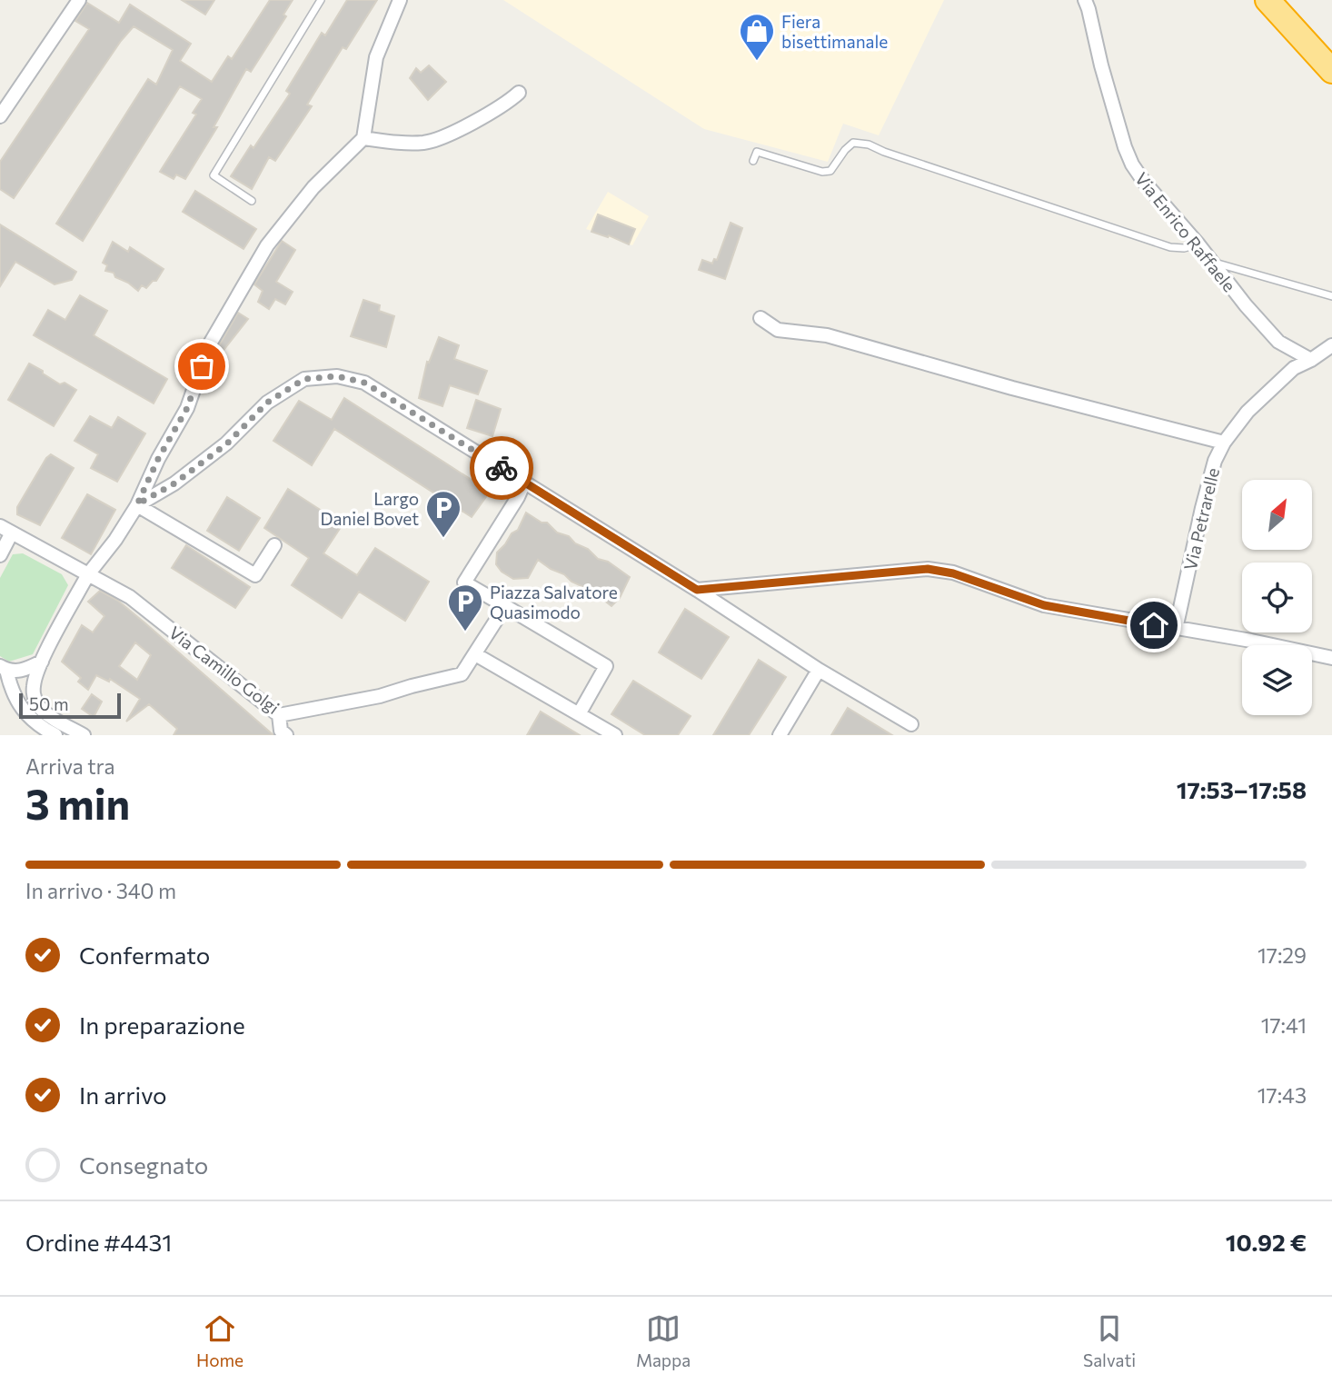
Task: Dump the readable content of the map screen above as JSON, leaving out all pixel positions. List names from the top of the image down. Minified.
{"streets":{"street":["Via Enrico Raffaele","Via Petrarelle","Via Camillo Golgi"]},"crossings":[["Via Enrico Raffaele","Via Petrarelle"]],"places":{"shop":["Fiera bisettimanale"],"parking":["Largo Daniel Bovet","Piazza Salvatore Quasimodo"]},"scale_bar":"50 m","north":"top right","page":{"scale":"50 m","heading":["3 min","Arriva tra","17:53–17:58"],"panel":["Ordine #4431","10.92 €"],"bar":"In arrivo · 340 m","list":[["Confermato","17:29"],["In preparazione","17:41"],["In arrivo","17:43"],"Consegnato"],"tabs":["Home","Mappa","Salvati"]}}
